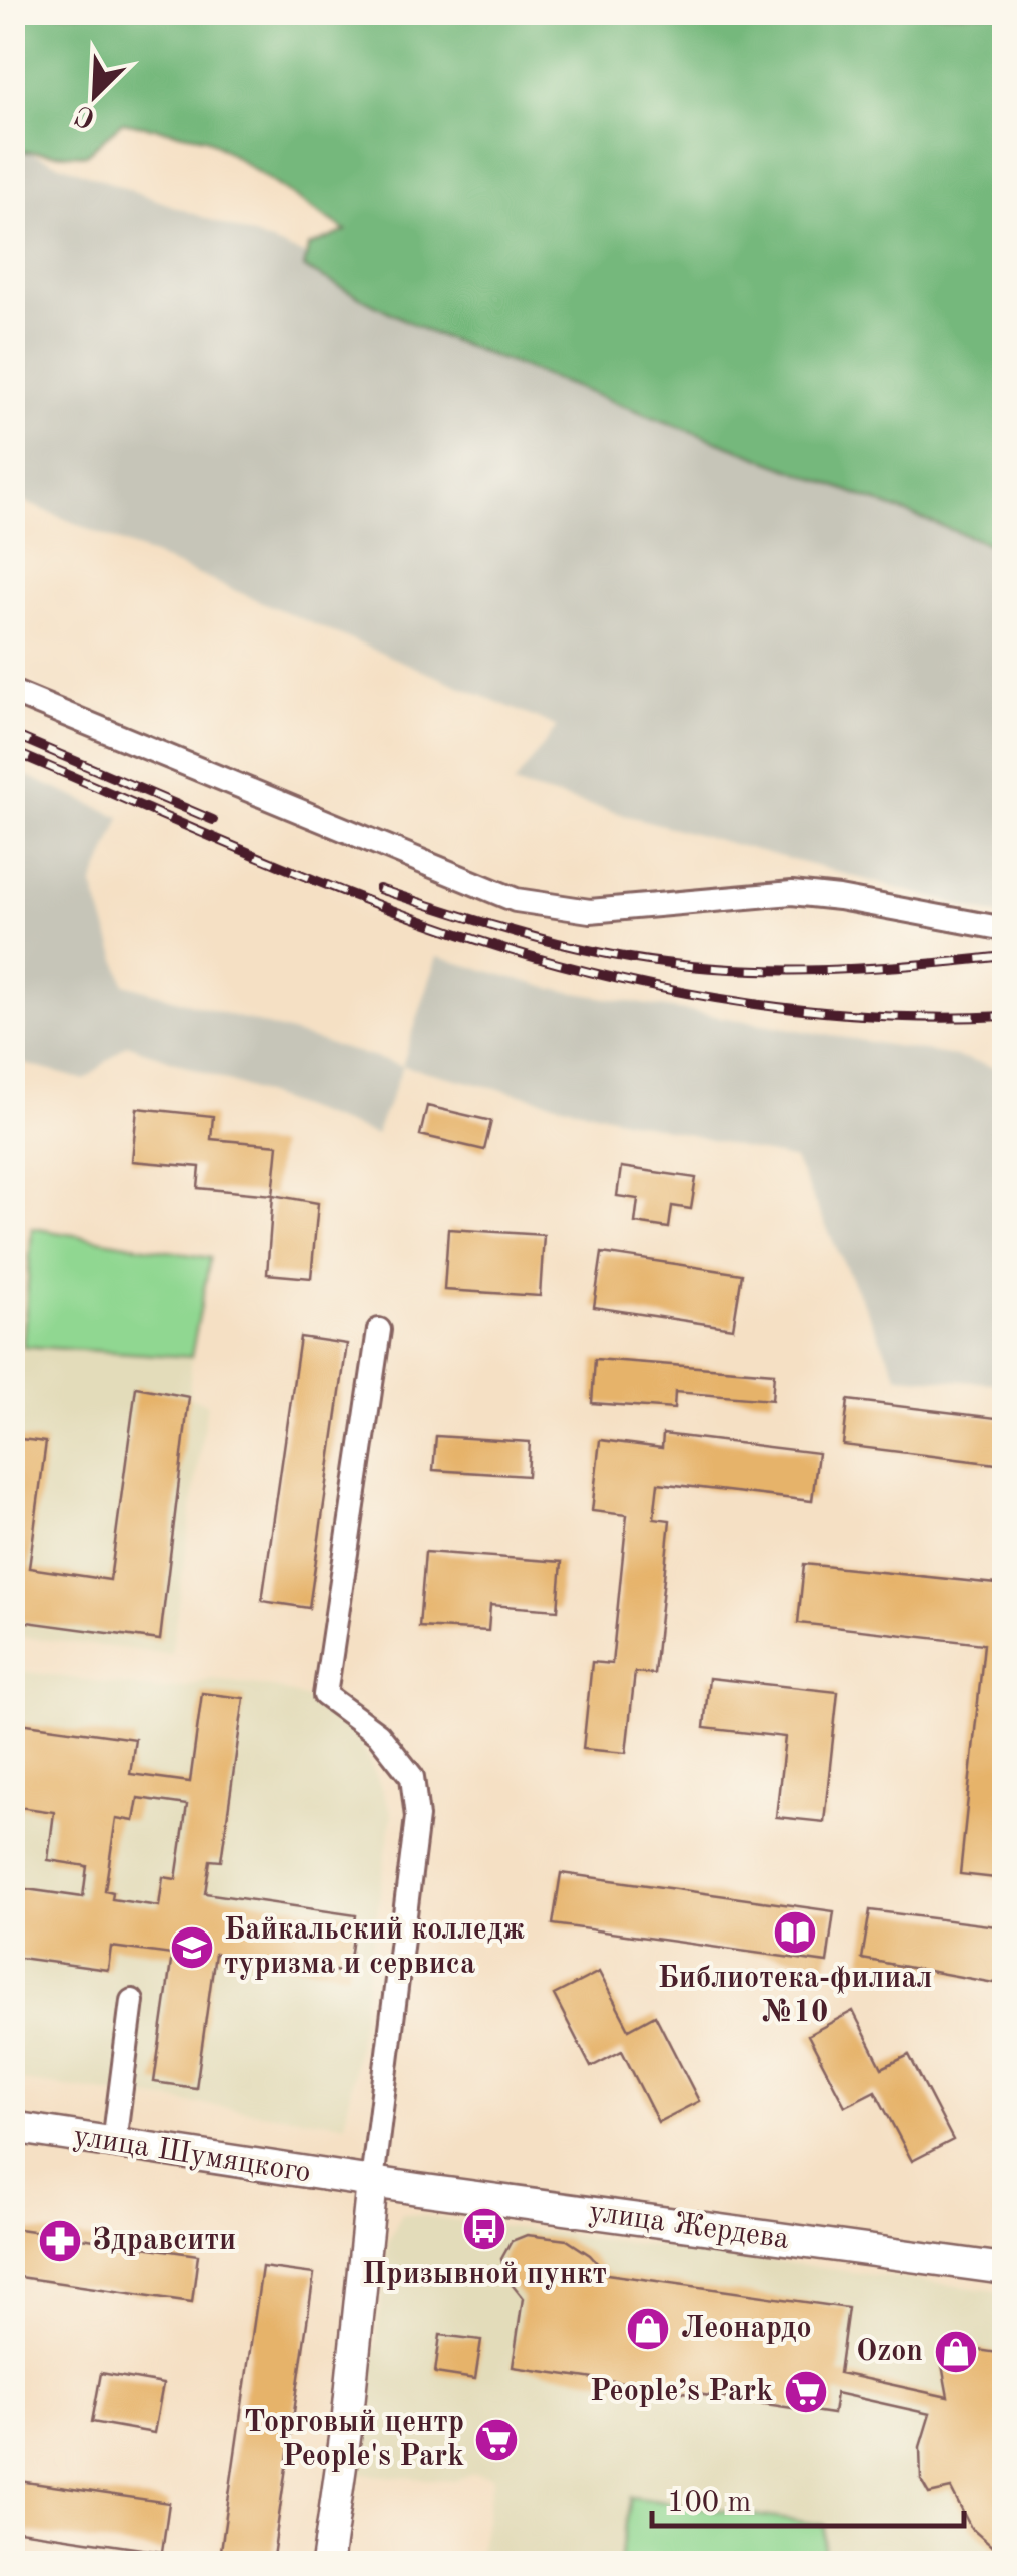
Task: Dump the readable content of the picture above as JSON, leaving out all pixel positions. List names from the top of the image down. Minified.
{"streets":{"main road":["улица Шумяцкого","улица Жердева"]},"crossings":[["улица Шумяцкого","улица Жердева"]],"places":{"library":["Библиотека-филиал №10"],"school or university":["Байкальский колледж туризма и сервиса"],"bus stop":["Призывной пункт"],"pharmacy":["Здравсити"],"shop":["Леонардо","Ozon"],"supermarket":["People’s Park","Торговый центр People's Park"]},"scale_bar":"100 m","north":"bottom left"}
